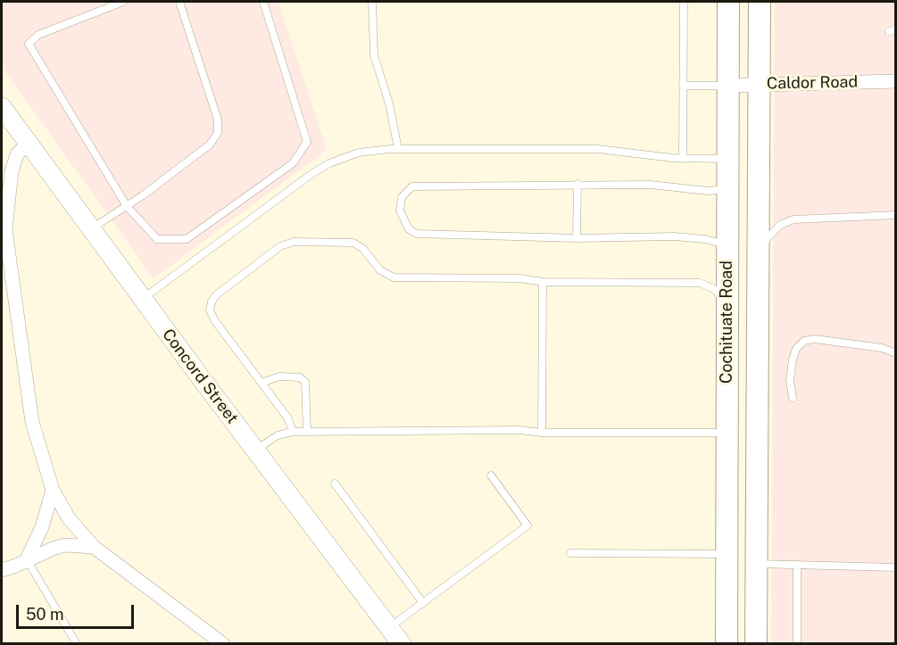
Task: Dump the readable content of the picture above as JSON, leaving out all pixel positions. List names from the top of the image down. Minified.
{"streets":{"main road":["Cochituate Road","Concord Street"],"street":["Caldor Road"]},"crossings":[["Caldor Road","Cochituate Road"]],"scale_bar":"50 m"}
